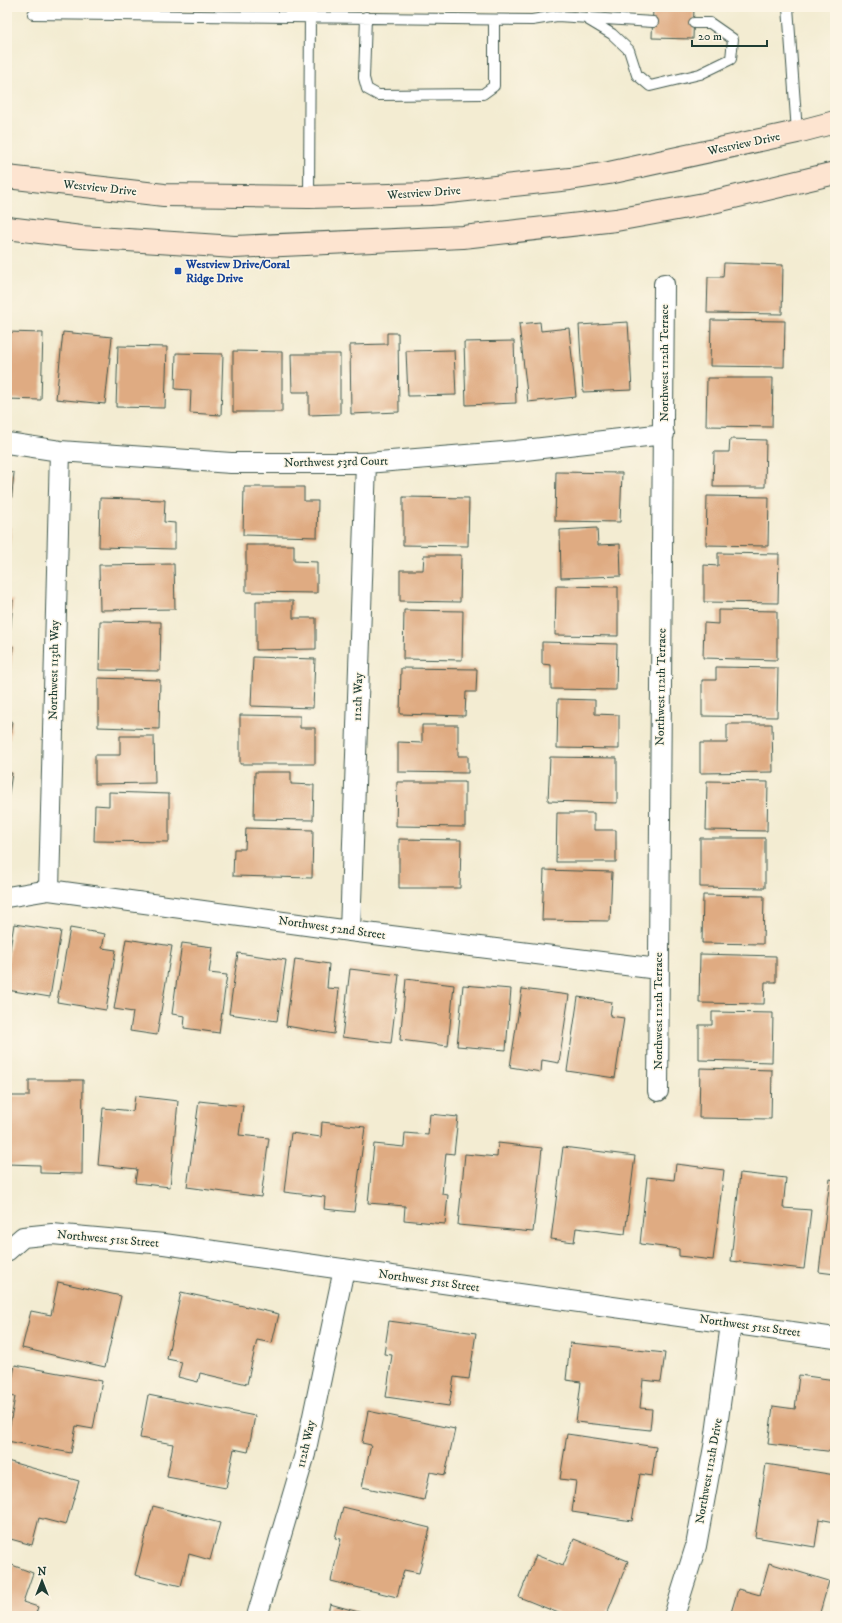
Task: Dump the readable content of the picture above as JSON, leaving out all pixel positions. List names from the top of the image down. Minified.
{"streets":{"street":["Westview Drive","Northwest 112th Terrace","Northwest 53rd Court","Northwest 113th Way","112th Way","Northwest 52nd Street","Northwest 51st Street","Northwest 112th Drive"]},"crossings":[["Northwest 112th Terrace","Northwest 53rd Court"],["Northwest 112th Terrace","Northwest 52nd Street"],["Northwest 53rd Court","Northwest 113th Way"],["Northwest 53rd Court","112th Way"],["Northwest 113th Way","Northwest 52nd Street"],["112th Way","Northwest 52nd Street"],["112th Way","Northwest 51st Street"],["Northwest 51st Street","Northwest 112th Drive"]],"places":{"transit":["Westview Drive/Coral Ridge Drive"]},"scale_bar":"20 m","north":"top"}
